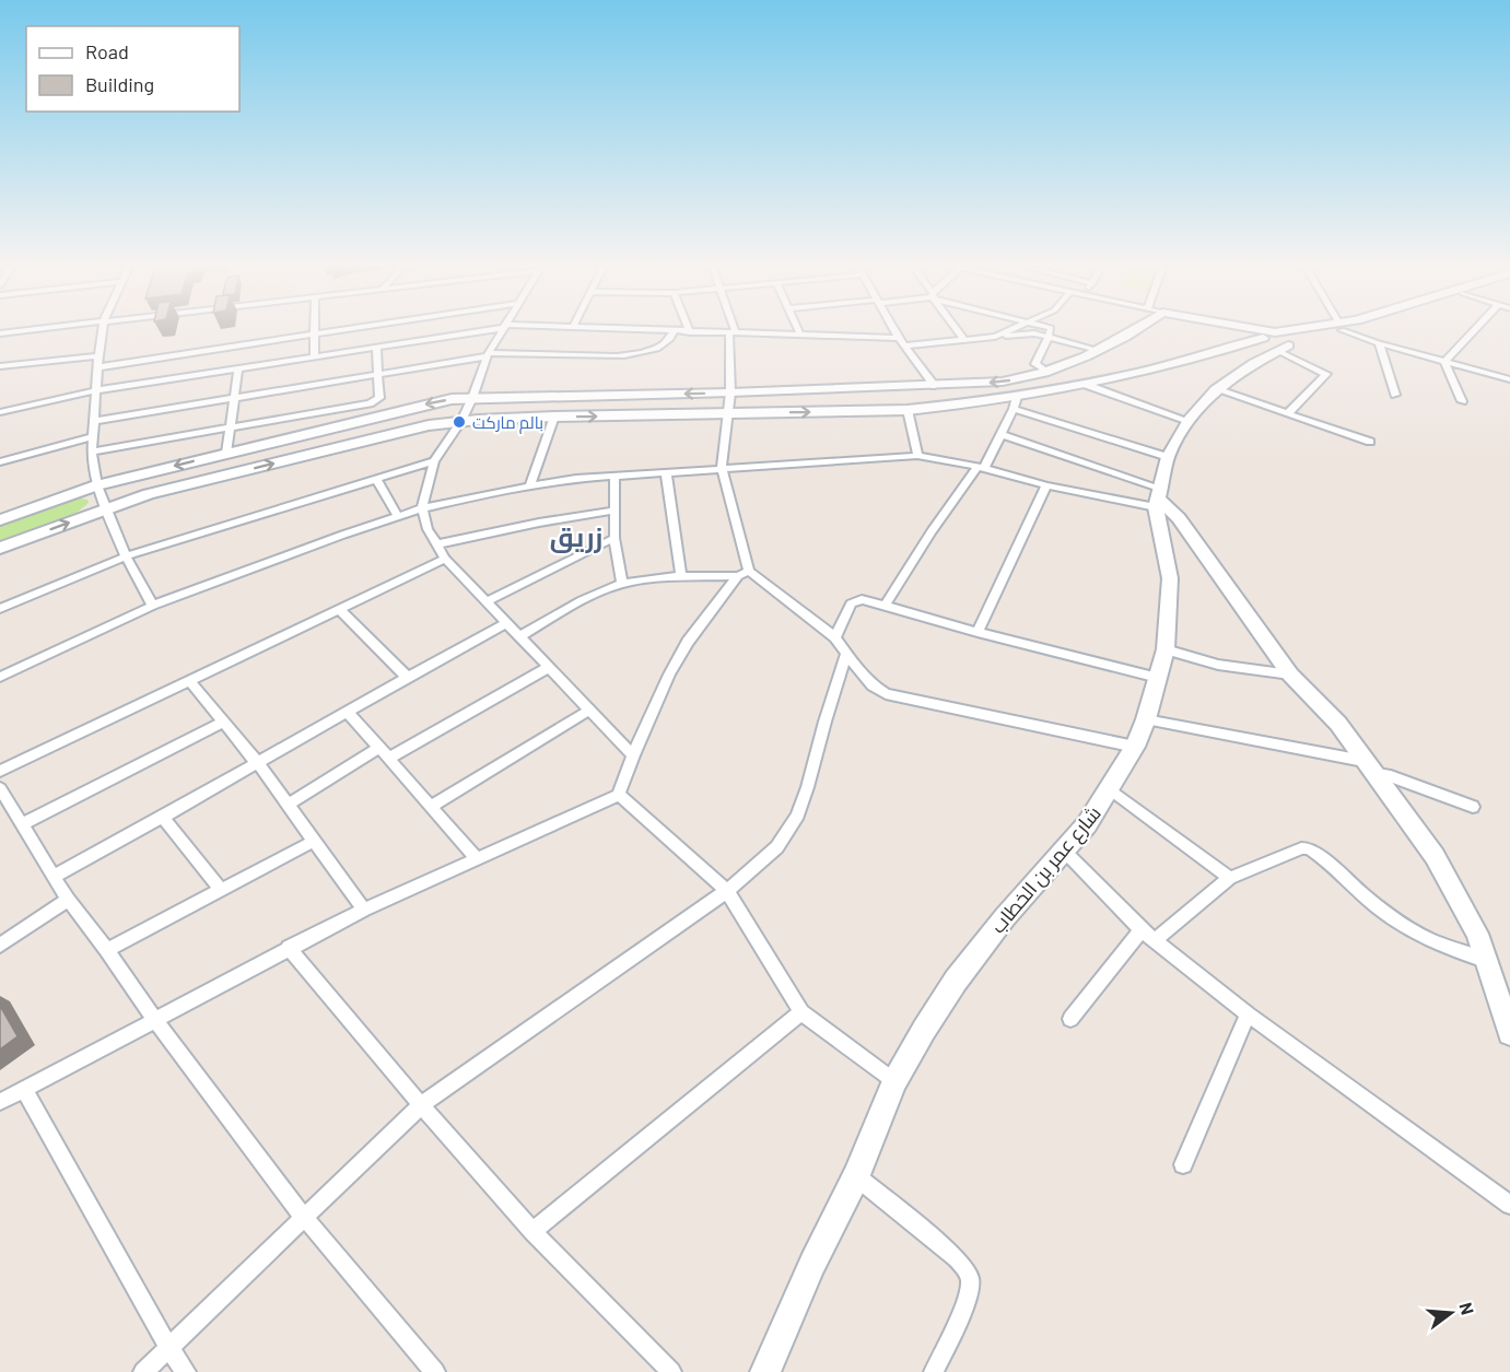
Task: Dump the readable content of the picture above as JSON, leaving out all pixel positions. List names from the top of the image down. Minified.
{"streets":{"street":["شارع عمر بن الخطاب"]},"districts":["زريق"],"places":["بالم ماركت"],"legend":["Road","Building"],"north":"right"}
